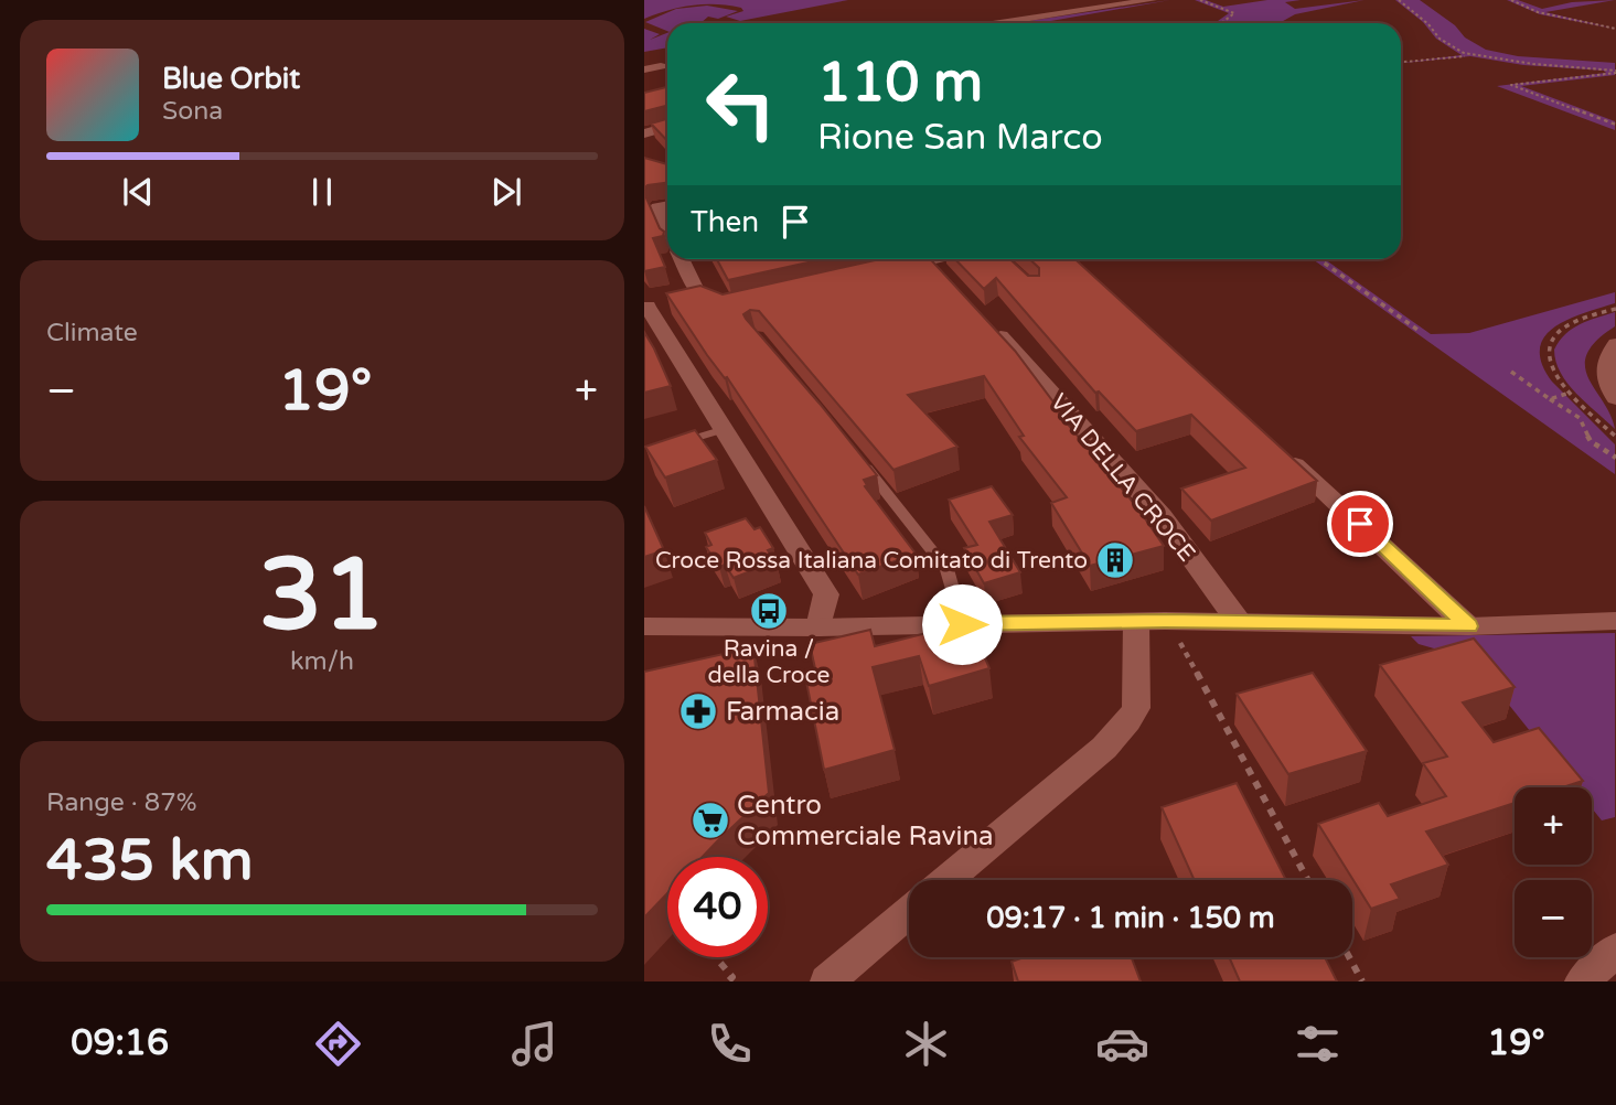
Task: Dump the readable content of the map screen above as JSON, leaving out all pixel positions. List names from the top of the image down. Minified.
{"streets":{"street":["VIA DELLA CROCE"]},"places":{"building":["Croce Rossa Italiana Comitato di Trento"],"bus stop":["Ravina / della Croce"],"pharmacy":["Farmacia"],"supermarket":["Centro Commerciale Ravina"]},"page":{"turn":["110 m","Rione San Marco"],"song":["Blue Orbit","Sona"],"then":"Then","tile":["Climate",["31","km/h"],["Range · 87%","435 km"]],"heat":["−","19°","+"],"map_buttons":["+","−"],"limit":"40","trip":"09:17 · 1 min · 150 m","tabs":["09:16","19°"]}}
